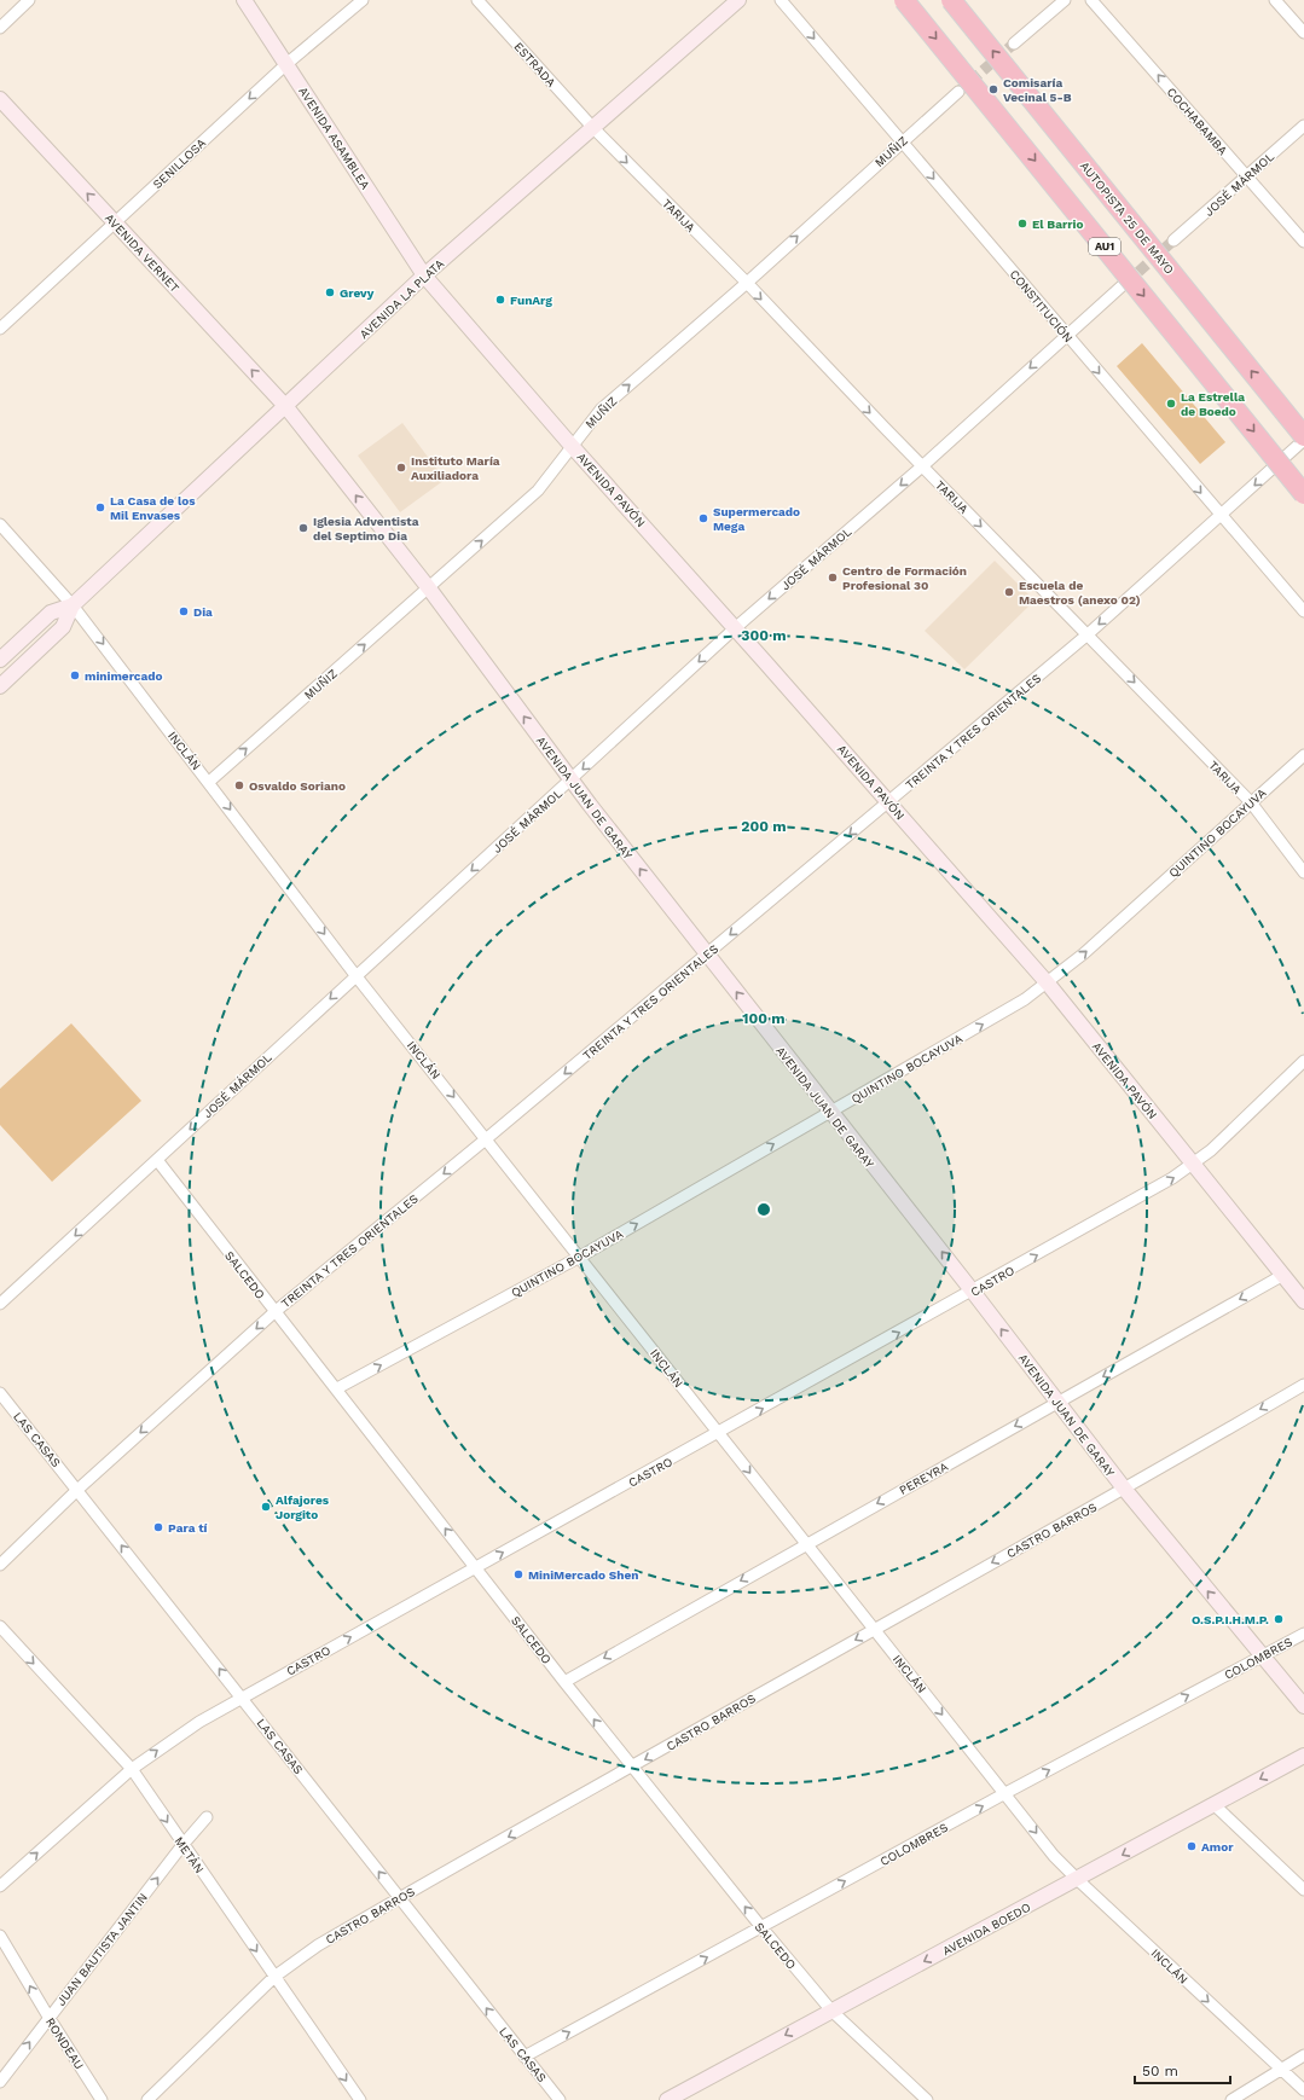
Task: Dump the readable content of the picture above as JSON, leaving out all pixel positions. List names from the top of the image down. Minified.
{"streets":{"highway":["AUTOPISTA 25 DE MAYO","AU1"],"main road":["AVENIDA ASAMBLEA","AVENIDA VERNET","AVENIDA LA PLATA","AVENIDA PAVÓN","AVENIDA JUAN DE GARAY","AVENIDA BOEDO"],"street":["ESTRADA","COCHABAMBA","MUÑIZ","SENILLOSA","JOSÉ MÁRMOL","TARIJA","CONSTITUCIÓN","TREINTA Y TRES ORIENTALES","INCLÁN","QUINTINO BOCAYUVA","SALCEDO","CASTRO","LAS CASAS","PEREYRA","CASTRO BARROS","COLOMBRES","METÁN","JUAN BAUTISTA JANTIN","RONDEAU"]},"crossings":[["ESTRADA","TARIJA"],["ESTRADA","AVENIDA LA PLATA"],["COCHABAMBA","JOSÉ MÁRMOL"],["AVENIDA ASAMBLEA","SENILLOSA"],["AVENIDA ASAMBLEA","AVENIDA LA PLATA"],["AVENIDA ASAMBLEA","AVENIDA PAVÓN"],["MUÑIZ","TARIJA"],["MUÑIZ","CONSTITUCIÓN"],["MUÑIZ","AVENIDA PAVÓN"],["MUÑIZ","INCLÁN"],["MUÑIZ","AVENIDA JUAN DE GARAY"],["SENILLOSA","AVENIDA VERNET"],["JOSÉ MÁRMOL","TARIJA"],["JOSÉ MÁRMOL","CONSTITUCIÓN"],["JOSÉ MÁRMOL","AVENIDA PAVÓN"],["JOSÉ MÁRMOL","INCLÁN"],["JOSÉ MÁRMOL","AVENIDA JUAN DE GARAY"],["JOSÉ MÁRMOL","SALCEDO"],["TARIJA","AVENIDA LA PLATA"],["TARIJA","TREINTA Y TRES ORIENTALES"],["TARIJA","QUINTINO BOCAYUVA"],["AVENIDA VERNET","AVENIDA LA PLATA"],["AVENIDA VERNET","AVENIDA JUAN DE GARAY"],["AVENIDA LA PLATA","AVENIDA PAVÓN"],["AVENIDA LA PLATA","INCLÁN"],["AVENIDA LA PLATA","AVENIDA JUAN DE GARAY"],["CONSTITUCIÓN","TREINTA Y TRES ORIENTALES"],["AVENIDA PAVÓN","TREINTA Y TRES ORIENTALES"],["AVENIDA PAVÓN","QUINTINO BOCAYUVA"],["AVENIDA PAVÓN","CASTRO"],["AVENIDA PAVÓN","PEREYRA"],["TREINTA Y TRES ORIENTALES","INCLÁN"],["TREINTA Y TRES ORIENTALES","AVENIDA JUAN DE GARAY"],["TREINTA Y TRES ORIENTALES","SALCEDO"],["TREINTA Y TRES ORIENTALES","LAS CASAS"],["INCLÁN","QUINTINO BOCAYUVA"],["INCLÁN","CASTRO"],["INCLÁN","PEREYRA"],["INCLÁN","CASTRO BARROS"],["INCLÁN","COLOMBRES"],["INCLÁN","AVENIDA BOEDO"],["AVENIDA JUAN DE GARAY","QUINTINO BOCAYUVA"],["AVENIDA JUAN DE GARAY","CASTRO"],["AVENIDA JUAN DE GARAY","PEREYRA"],["AVENIDA JUAN DE GARAY","CASTRO BARROS"],["AVENIDA JUAN DE GARAY","COLOMBRES"],["QUINTINO BOCAYUVA","SALCEDO"],["SALCEDO","CASTRO"],["SALCEDO","PEREYRA"],["SALCEDO","CASTRO BARROS"],["SALCEDO","COLOMBRES"],["SALCEDO","AVENIDA BOEDO"],["CASTRO","LAS CASAS"],["CASTRO","METÁN"],["LAS CASAS","CASTRO BARROS"],["LAS CASAS","COLOMBRES"],["CASTRO BARROS","METÁN"],["METÁN","JUAN BAUTISTA JANTIN"],["JUAN BAUTISTA JANTIN","RONDEAU"]],"one_way":["COCHABAMBA","MUÑIZ","SENILLOSA","JOSÉ MÁRMOL","TARIJA","AVENIDA VERNET","CONSTITUCIÓN","TREINTA Y TRES ORIENTALES","INCLÁN","AVENIDA JUAN DE GARAY","QUINTINO BOCAYUVA","SALCEDO","CASTRO","LAS CASAS","PEREYRA","CASTRO BARROS","COLOMBRES","METÁN","AVENIDA BOEDO","JUAN BAUTISTA JANTIN","RONDEAU"],"places":["Comisaría Vecinal 5-B","El Barrio","Grevy","FunArg","La Estrella de Boedo","Instituto María Auxiliadora","La Casa de los Mil Envases","Supermercado Mega","Iglesia Adventista del Septimo Dia","Centro de Formación Profesional 30","Escuela de Maestros (anexo 02)","Dia","minimercado","Osvaldo Soriano","Alfajores Jorgito","Para tí","MiniMercado Shen","O.S.P.I.H.M.P.","Amor"],"scale_bar":"50 m","rings":["300 m","200 m","100 m"]}
